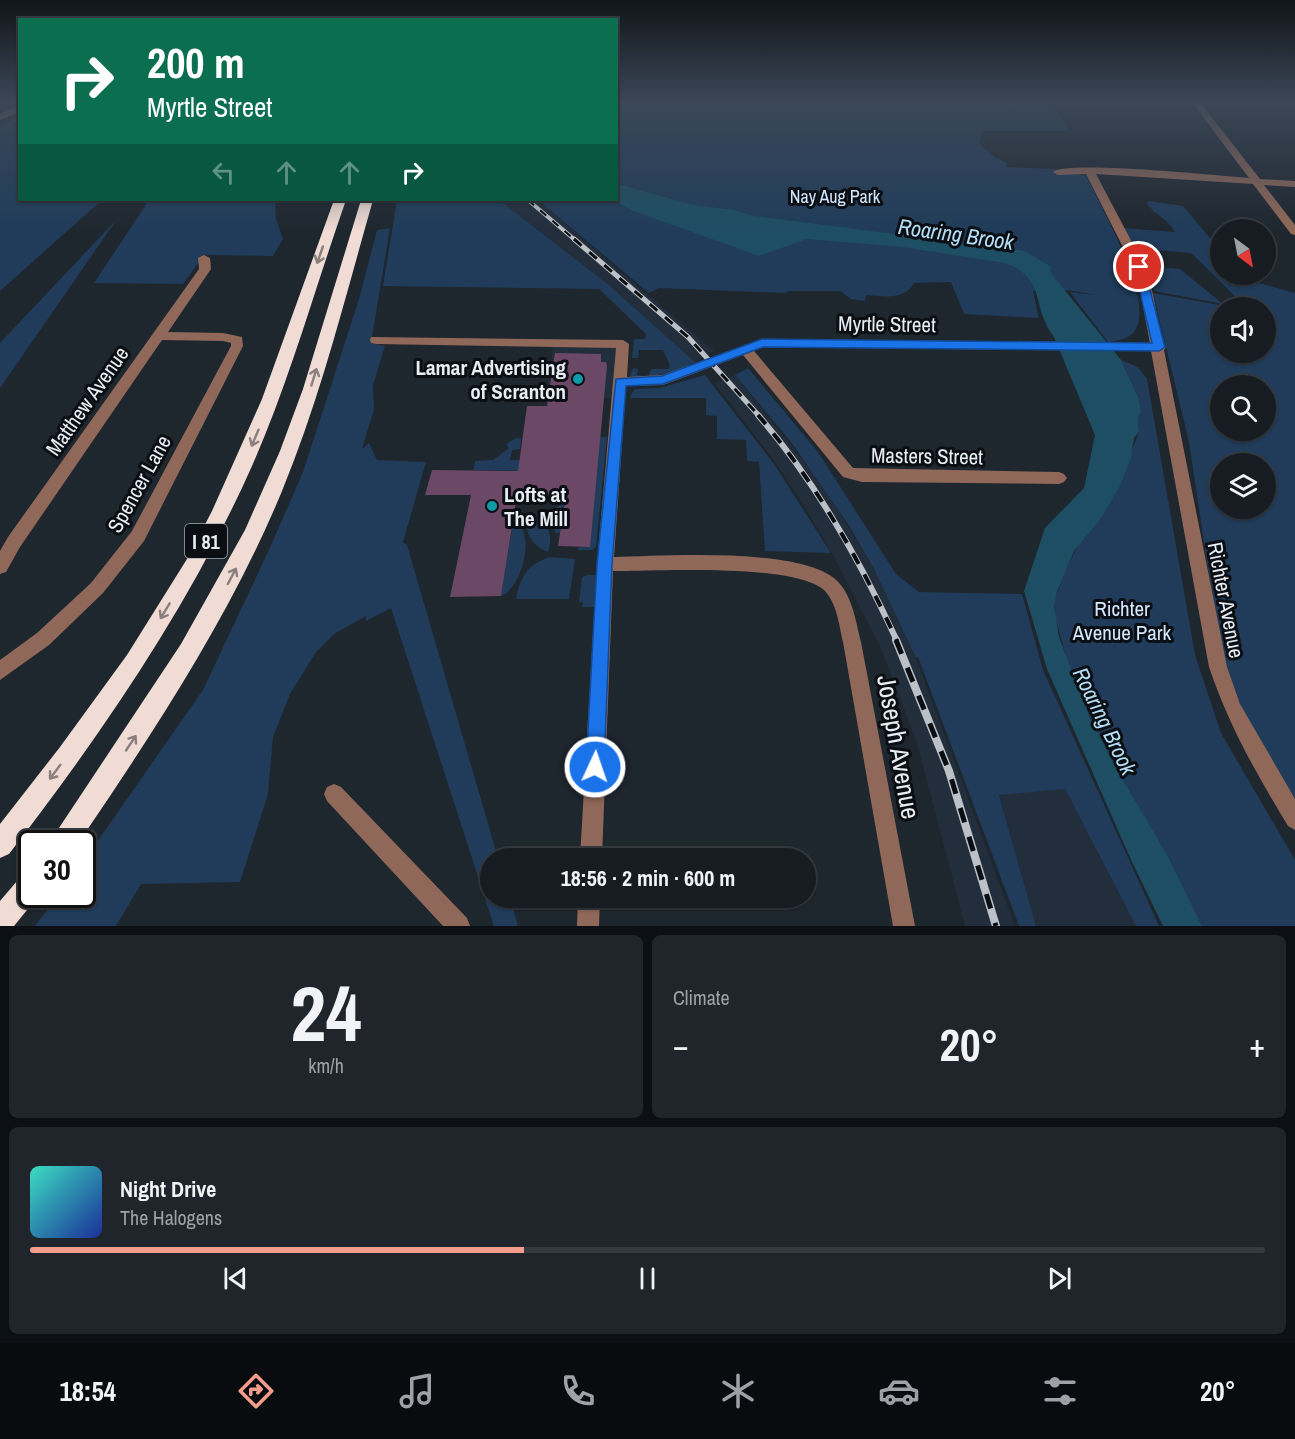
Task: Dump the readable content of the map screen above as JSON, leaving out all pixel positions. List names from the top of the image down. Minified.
{"streets":{"highway":["I 81"],"street":["Myrtle Street","Matthew Avenue","Masters Street","Spencer Lane","Richter Avenue","Joseph Avenue"]},"crossings":[["Myrtle Street","Masters Street"],["Myrtle Street","Richter Avenue"],["Matthew Avenue","Spencer Lane"]],"water":["Roaring Brook"],"parks":["Nay Aug Park","Richter Avenue Park"],"places":["Lamar Advertising of Scranton","Lofts at The Mill"],"north":"bottom right","page":{"turn":["200 m","Myrtle Street"],"limit":"30","trip":"18:56 · 2 min · 600 m","tile":[["24","km/h"],"Climate"],"heat":["−","20°","+"],"song":["Night Drive","The Halogens"],"tabs":["18:54","20°"]}}
